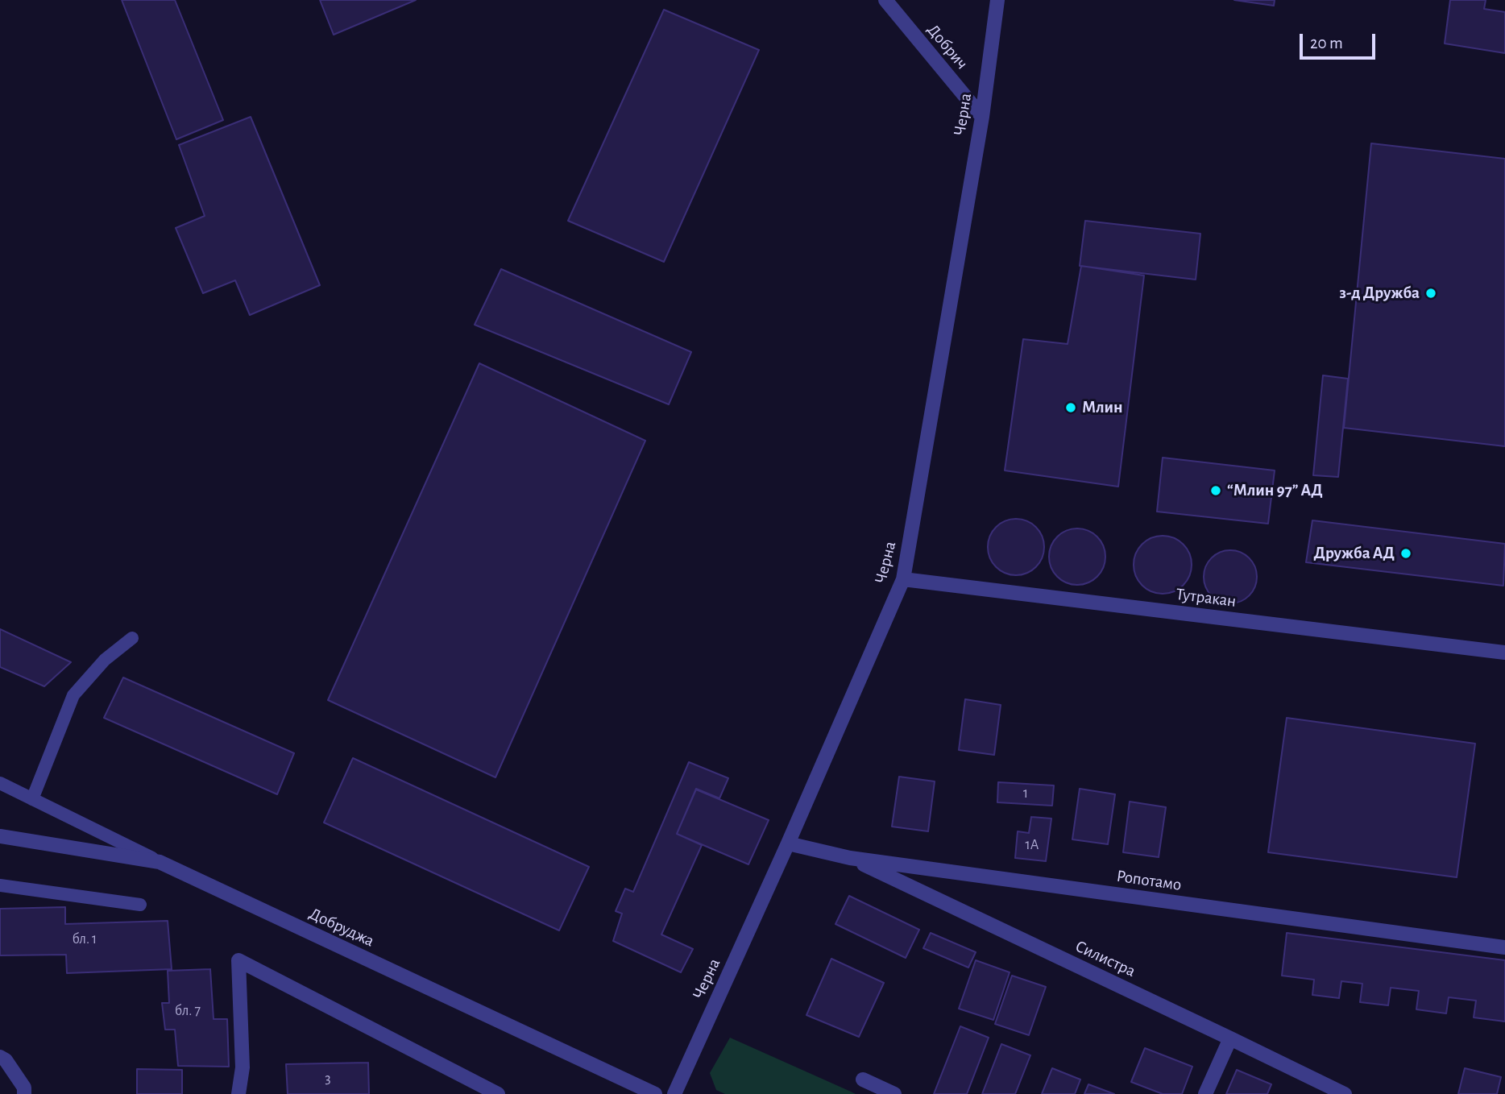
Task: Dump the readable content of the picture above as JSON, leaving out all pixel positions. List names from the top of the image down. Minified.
{"streets":{"street":["Добрич","Черна","Тутракан","Ропотамо","Добруджа","Силистра"]},"crossings":[["Добрич","Черна"],["Черна","Тутракан"],["Черна","Ропотамо"],["Ропотамо","Силистра"]],"places":["з-д Дружба","Млин","“Млин 97” АД","Дружба АД"],"house_numbers":["1","1А","бл. 1","бл. 7","3"],"scale_bar":"20 m"}
